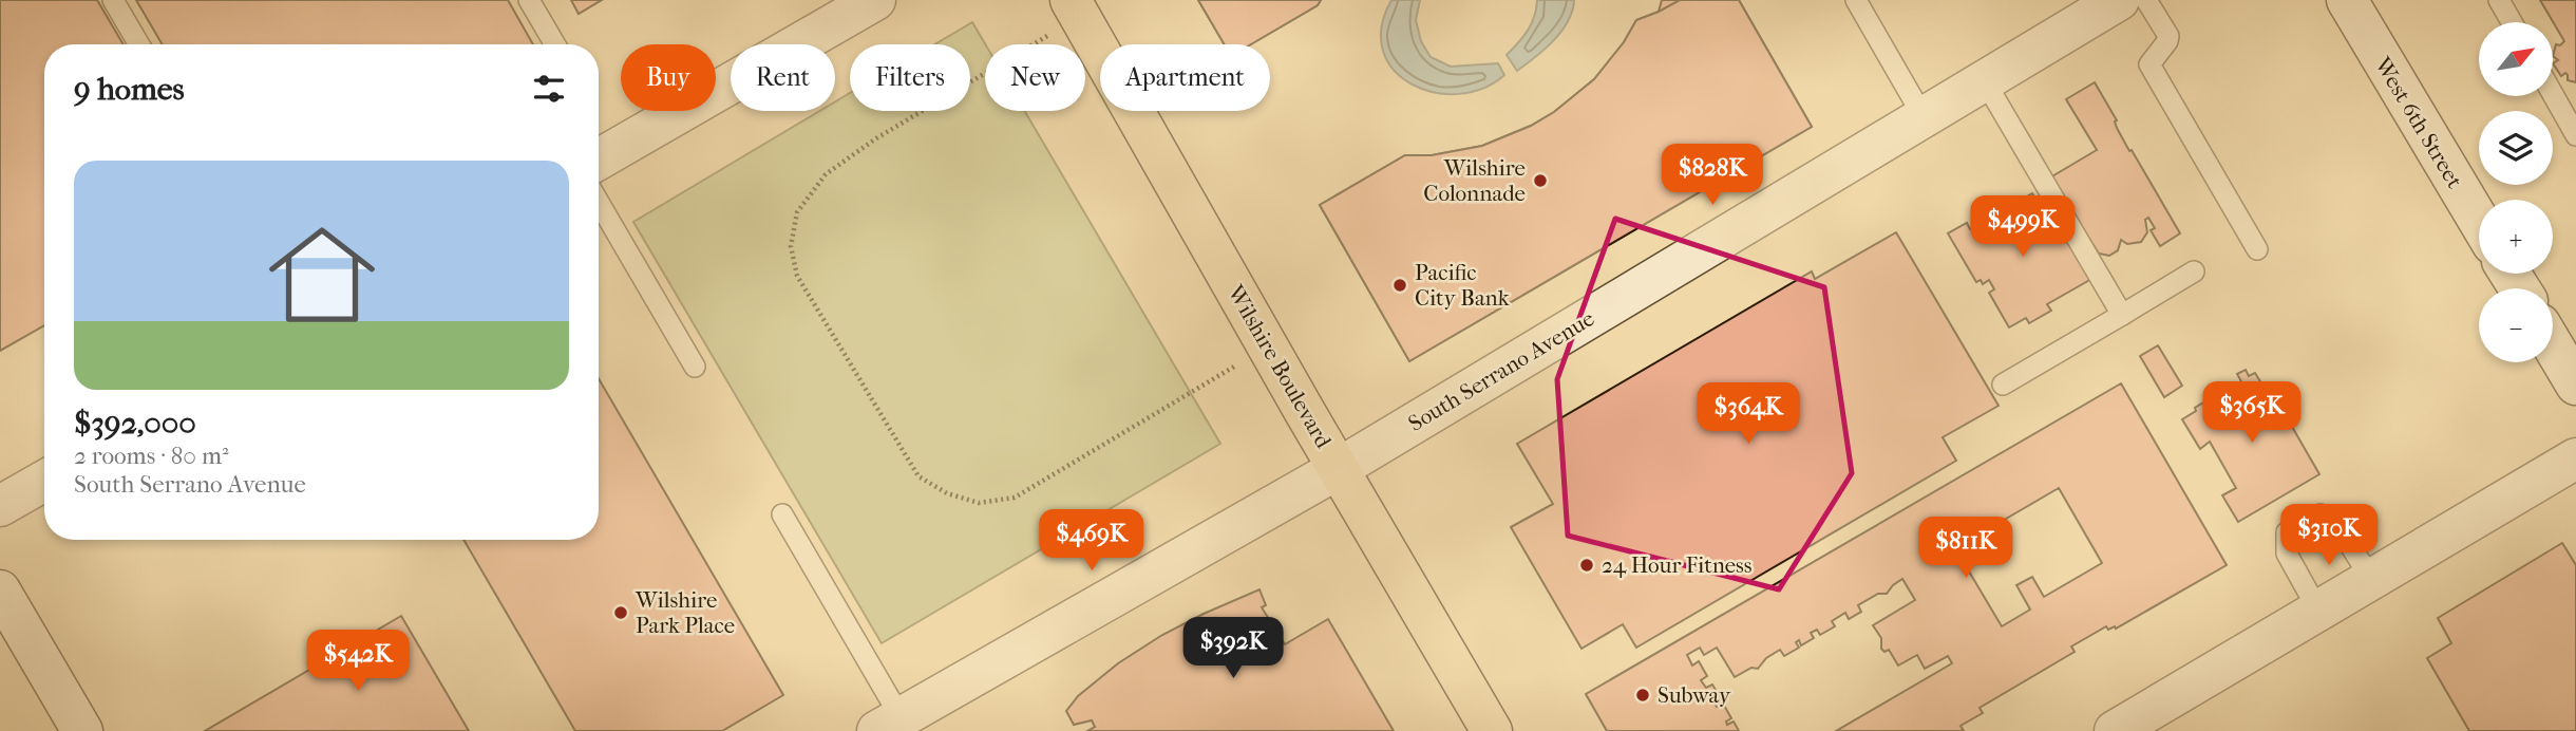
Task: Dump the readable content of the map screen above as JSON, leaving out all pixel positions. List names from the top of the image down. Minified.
{"streets":{"main road":["Wilshire Boulevard"],"street":["West 6th Street","South Serrano Avenue"]},"crossings":[["Wilshire Boulevard","South Serrano Avenue"]],"places":["Wilshire Colonnade","Pacific City Bank","24 Hour Fitness","Wilshire Park Place","Subway"],"north":"top right","page":{"map_buttons":["+","−"],"chip":["Buy","Rent","Filters","New","Apartment"],"heading":"9 homes","list":[{"name":"$392,000","note":"2 rooms · 80 m² · South Serrano Avenue"}],"price":["$828K","$499K","$365K","$364K","$310K","$469K","$811K","$392K","$542K"]}}
